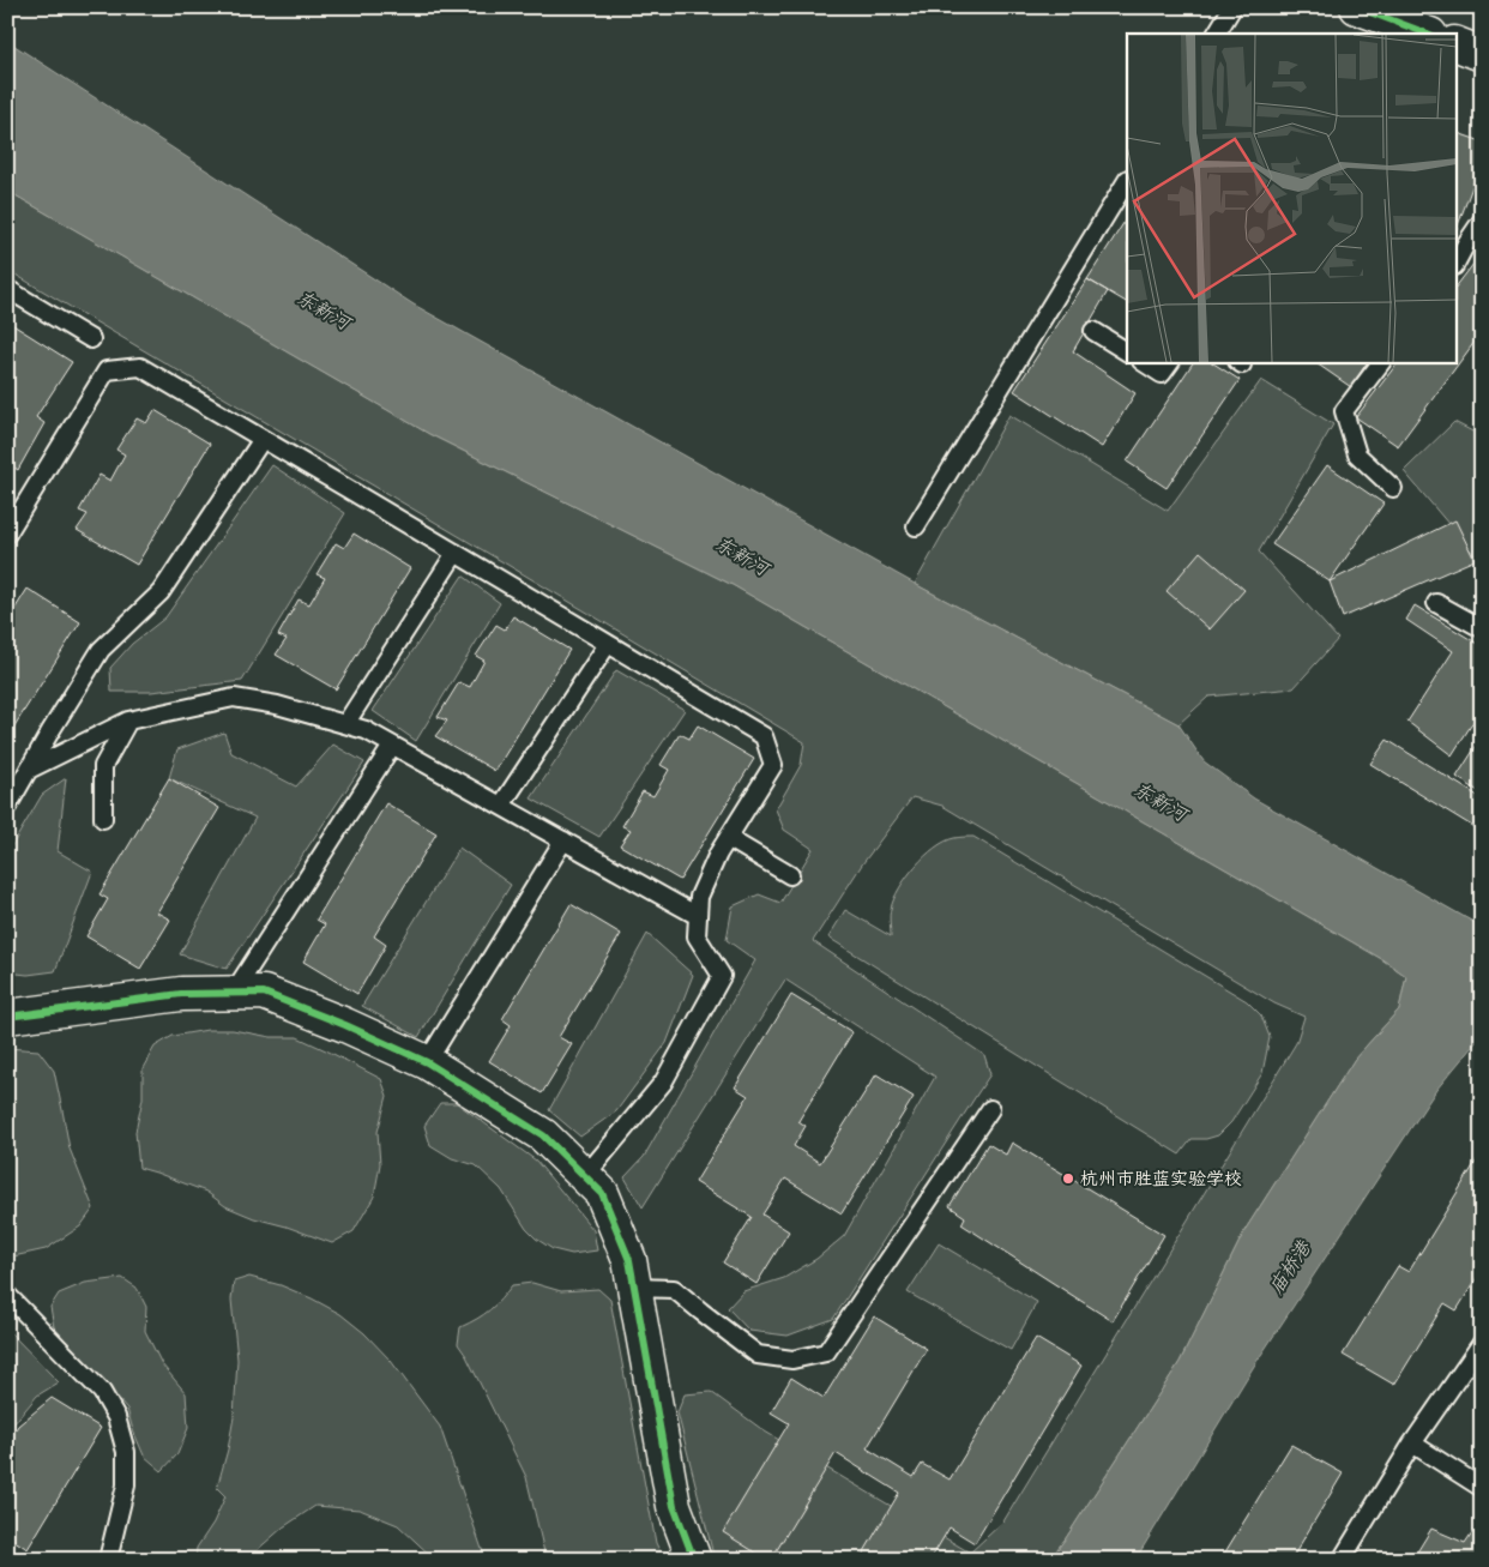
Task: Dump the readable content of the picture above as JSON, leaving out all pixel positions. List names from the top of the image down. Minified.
{"water":["东新河","庙桥港"],"places":["杭州市胜蓝实验学校"]}
